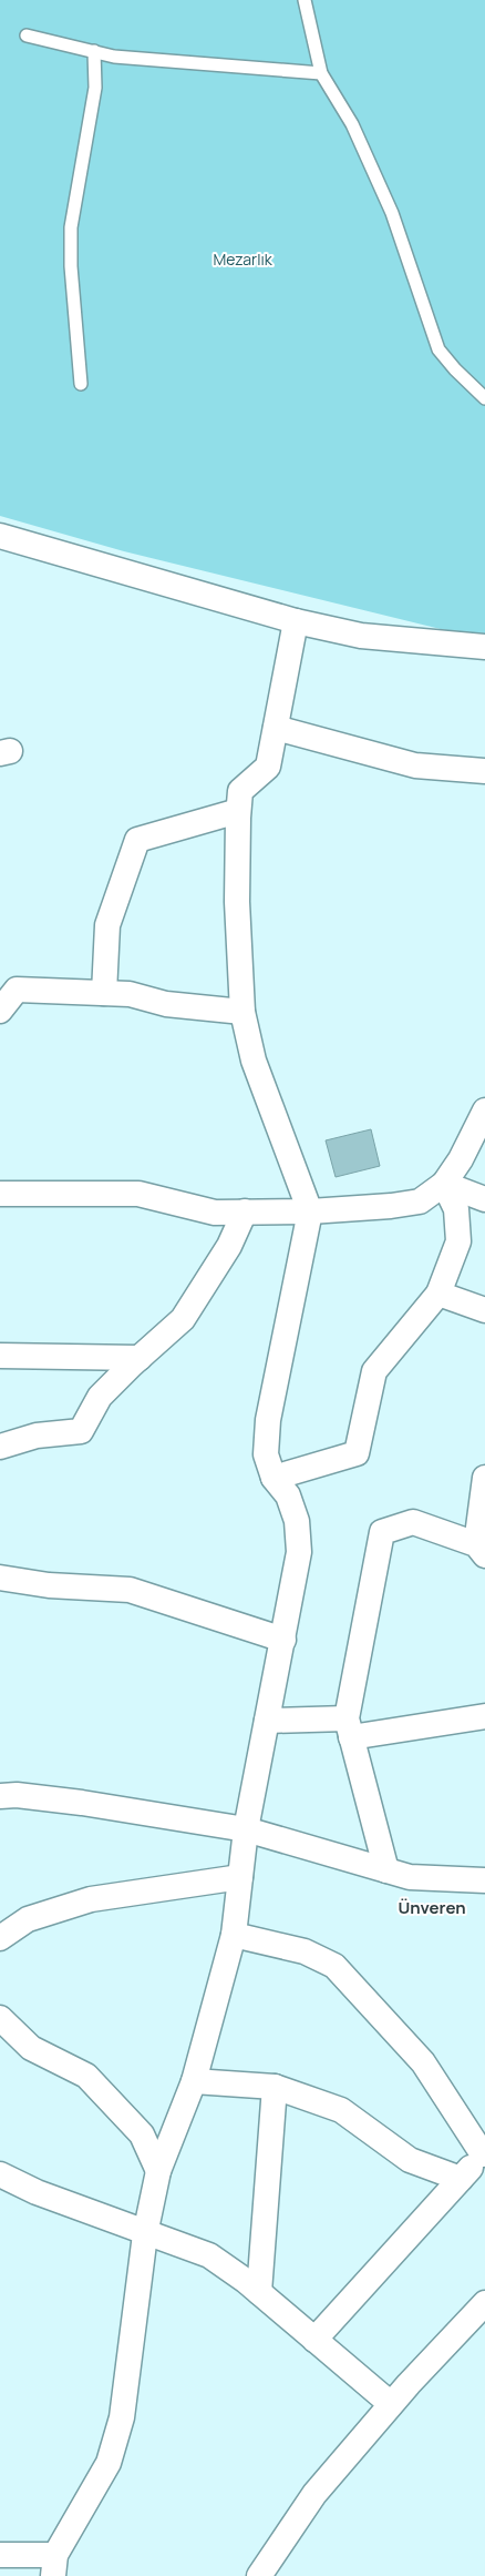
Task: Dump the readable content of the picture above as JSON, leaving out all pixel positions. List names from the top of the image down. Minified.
{"districts":["Ünveren"],"parks":["Mezarlık"]}
